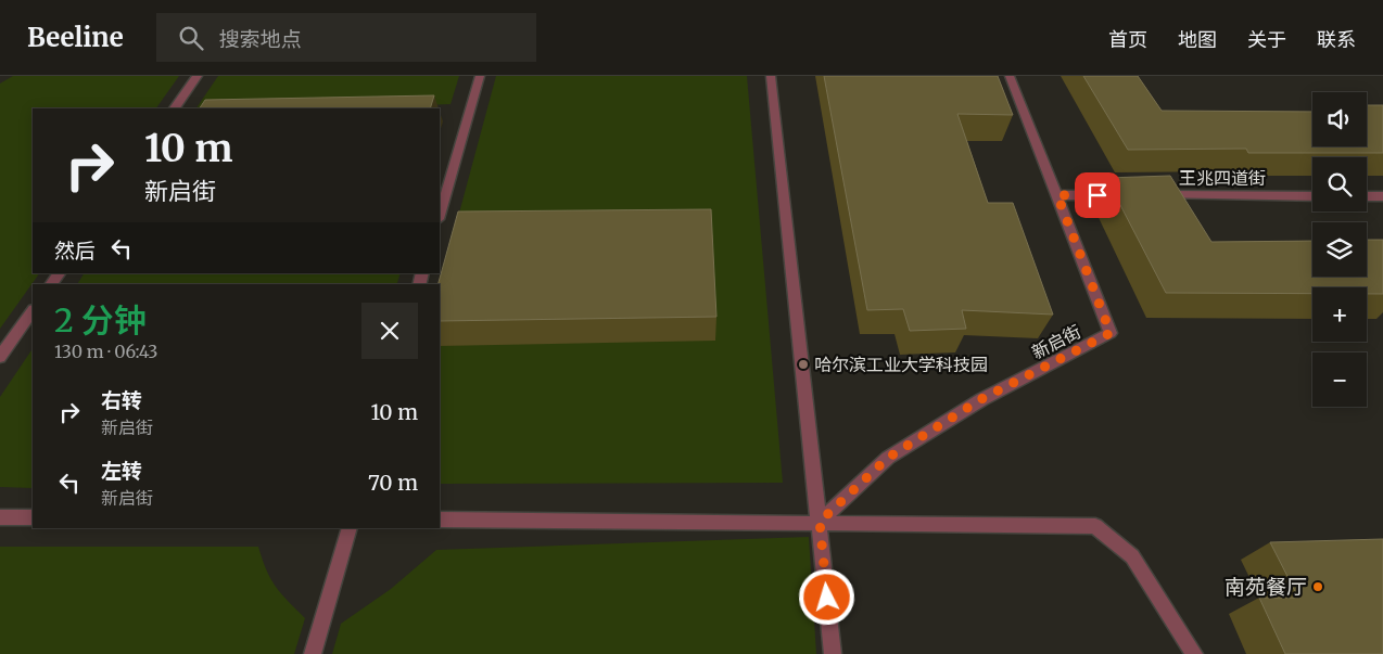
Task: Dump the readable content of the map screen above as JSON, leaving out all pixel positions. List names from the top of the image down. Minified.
{"streets":{"street":["王兆四道街","新启街"]},"places":["哈尔滨工业大学科技园","南苑餐厅"],"page":{"header":"Beeline","search":"搜索地点","nav":["首页","地图","关于","联系"],"map_buttons":["+","−"],"turn":["10 m","新启街"],"then":"然后","heading":["2 分钟","130 m · 06:43"],"list":[{"name":"右转","note":"新启街","value":"10 m"},{"name":"左转","note":"新启街","value":"70 m"}]}}
